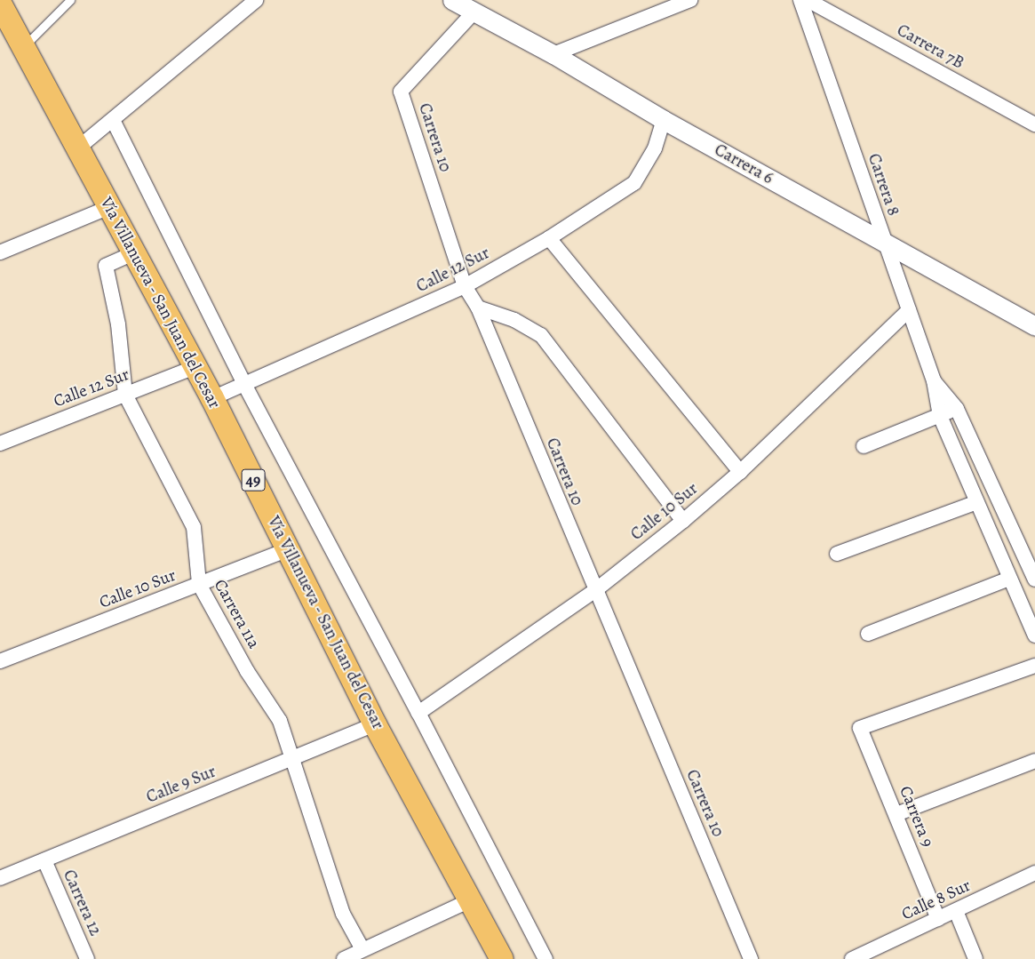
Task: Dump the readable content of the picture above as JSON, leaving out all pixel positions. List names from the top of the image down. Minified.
{"streets":{"main road":["Vía Villanueva - San Juan del Cesar","49"],"street":["Carrera 7B","Carrera 10","Carrera 6","Carrera 8","Calle 12 Sur","Calle 10 Sur","Carrera 11a","Calle 9 Sur","Carrera 9","Calle 8 Sur","Carrera 12"]},"crossings":[["Carrera 10","Carrera 6"],["Carrera 10","Calle 12 Sur"],["Carrera 10","Calle 10 Sur"],["Carrera 6","Carrera 8"],["Carrera 6","Calle 12 Sur"],["Carrera 8","Calle 10 Sur"],["Calle 12 Sur","Vía Villanueva - San Juan del Cesar"],["Calle 12 Sur","Carrera 11a"],["Vía Villanueva - San Juan del Cesar","Calle 10 Sur"],["Vía Villanueva - San Juan del Cesar","Carrera 11a"],["Vía Villanueva - San Juan del Cesar","Calle 9 Sur"],["Calle 10 Sur","Carrera 11a"],["Carrera 11a","Calle 9 Sur"],["Calle 9 Sur","Carrera 12"],["Carrera 9","Calle 8 Sur"]]}
